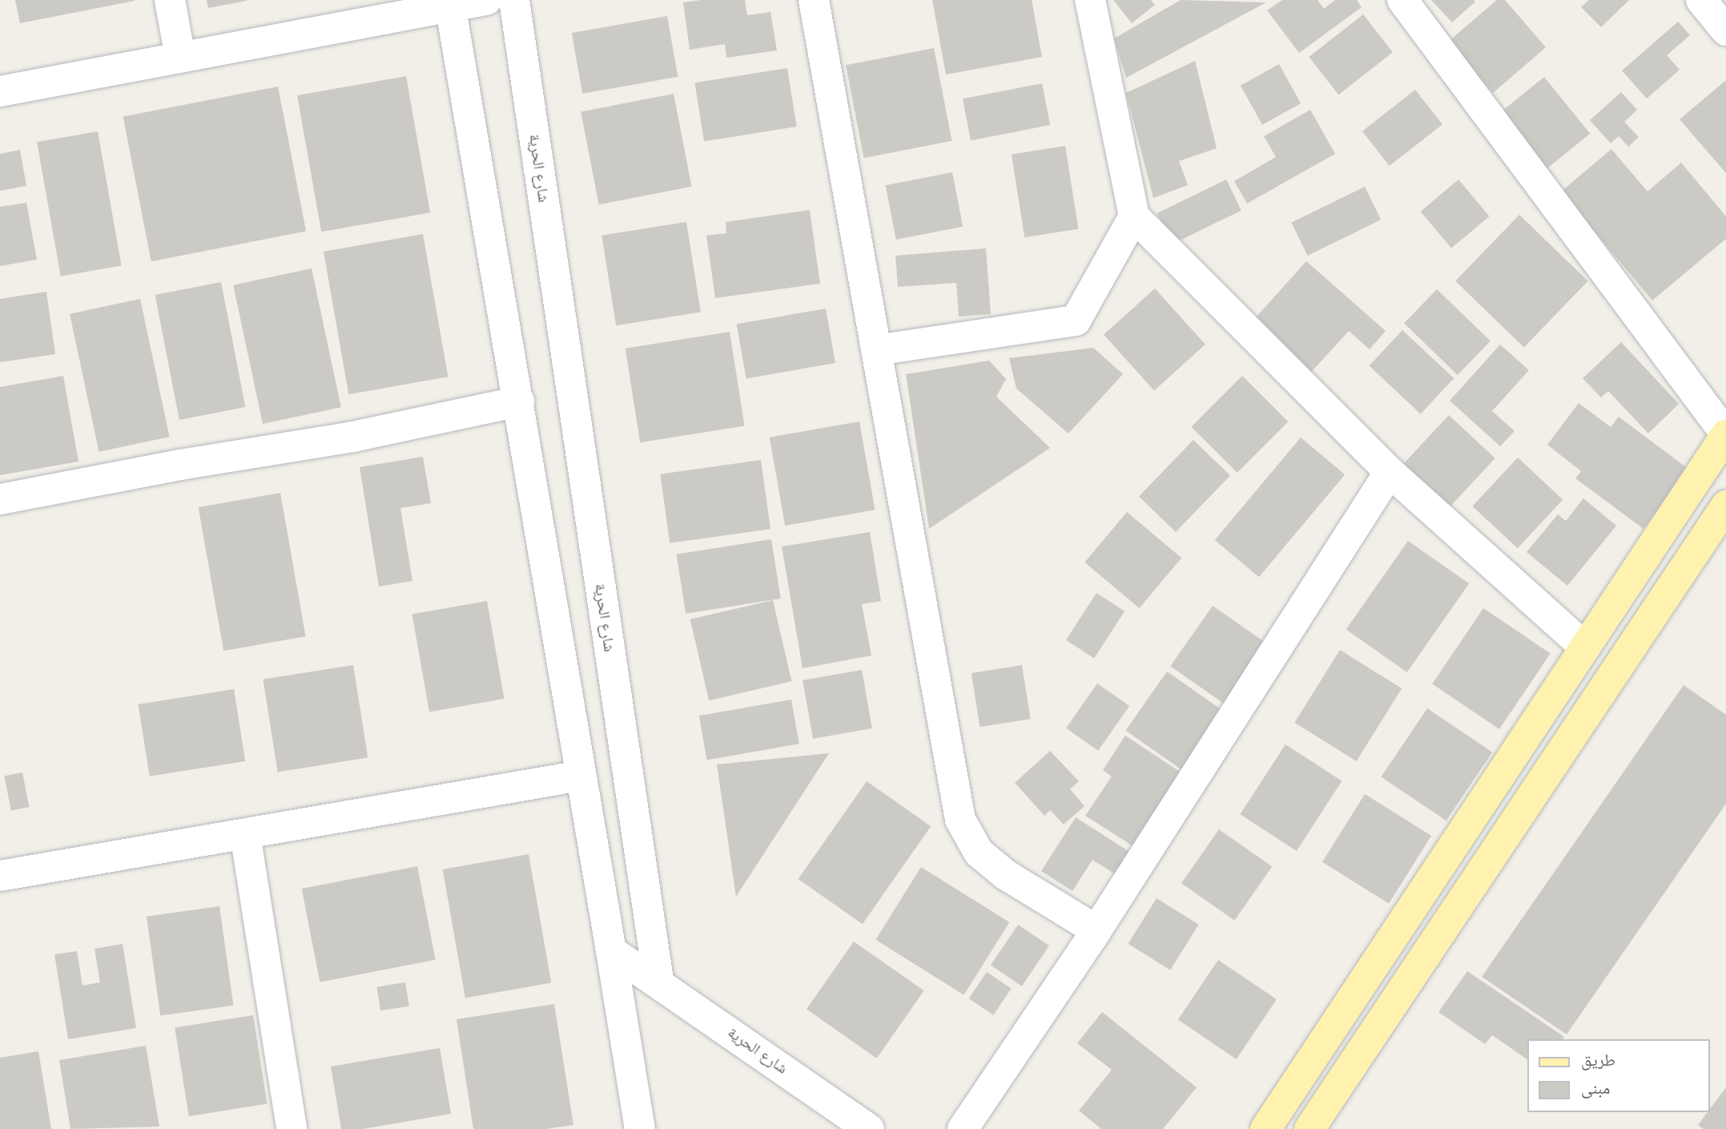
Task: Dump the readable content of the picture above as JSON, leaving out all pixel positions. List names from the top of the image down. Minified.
{"streets":{"street":["شارع الحرية"]},"legend":["طريق","مبنى"]}
